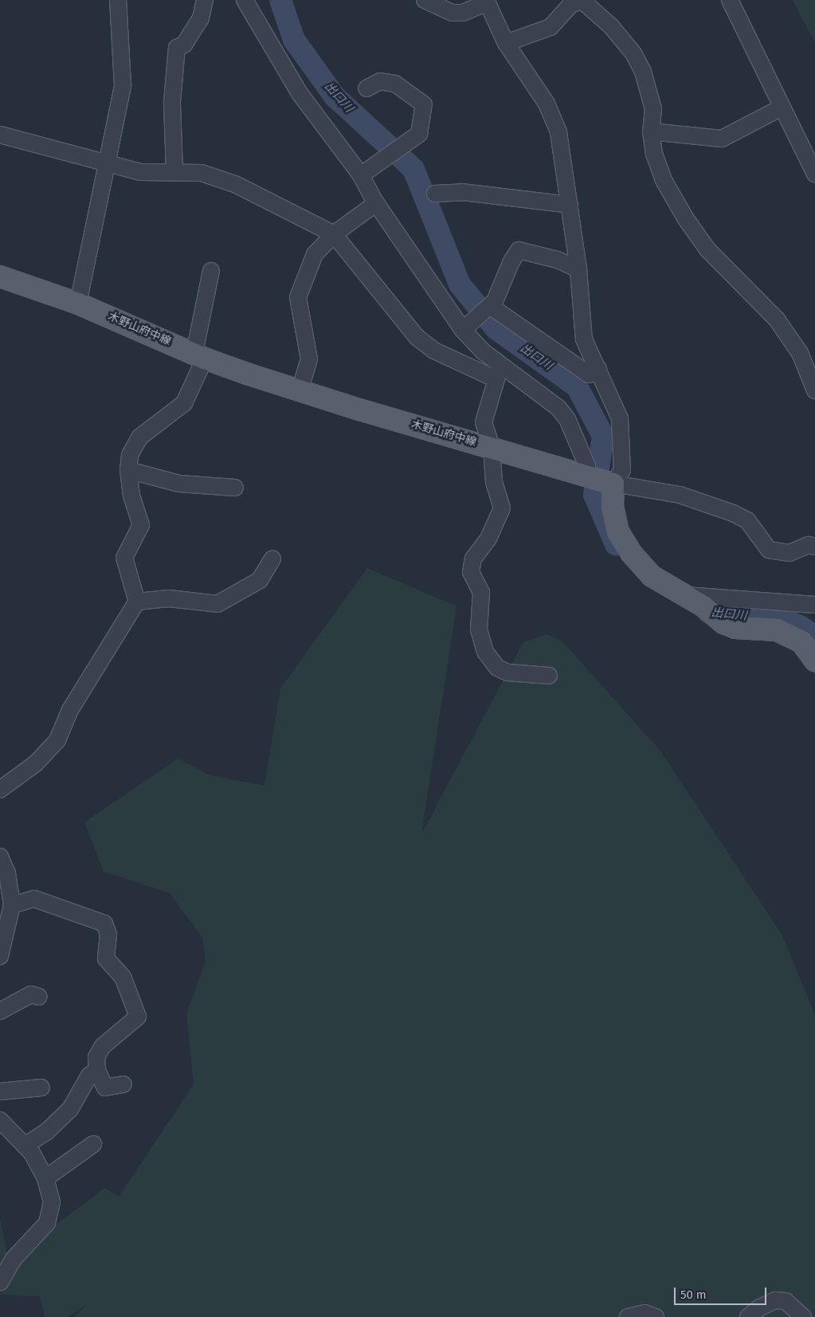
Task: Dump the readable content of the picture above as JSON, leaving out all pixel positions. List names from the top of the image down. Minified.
{"streets":{"main road":["木野山府中線"]},"water":["出口川"],"scale_bar":"50 m"}
